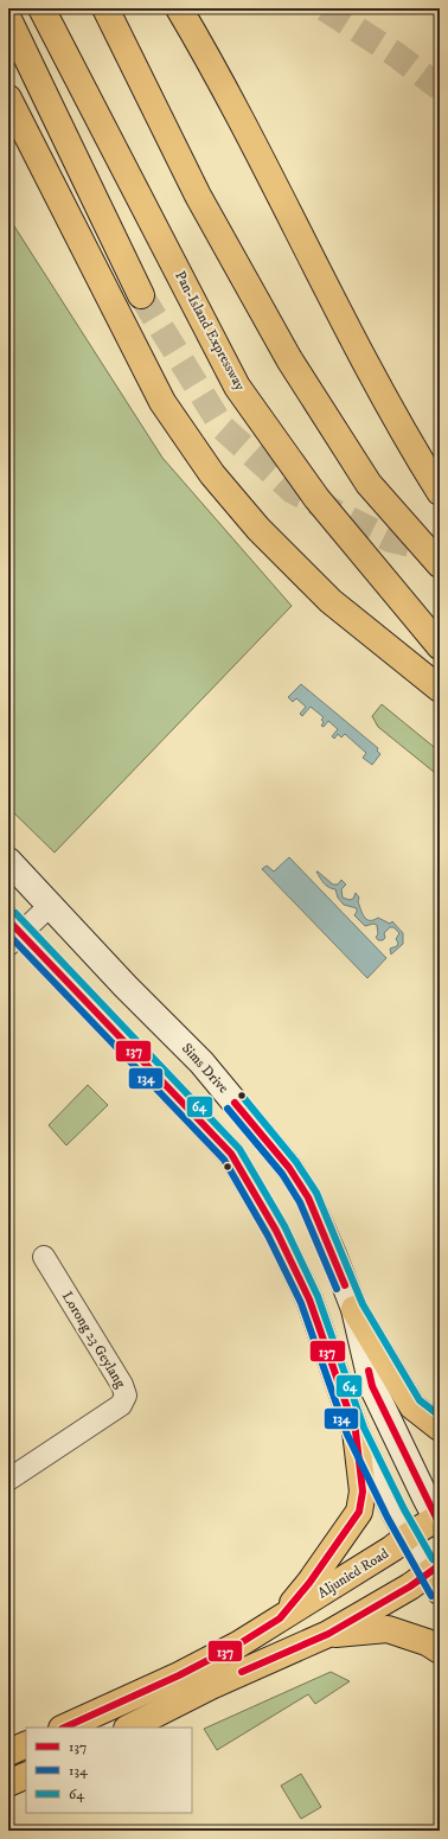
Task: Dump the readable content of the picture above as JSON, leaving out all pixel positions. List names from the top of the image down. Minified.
{"streets":{"main road":["Pan-Island Expressway","Aljunied Road"],"street":["Sims Drive","Lorong 23 Geylang"]},"crossings":[["Sims Drive","Aljunied Road"]],"lines":["transit line 64","transit line 137","transit line 134"],"legend":["137","134","64"]}
